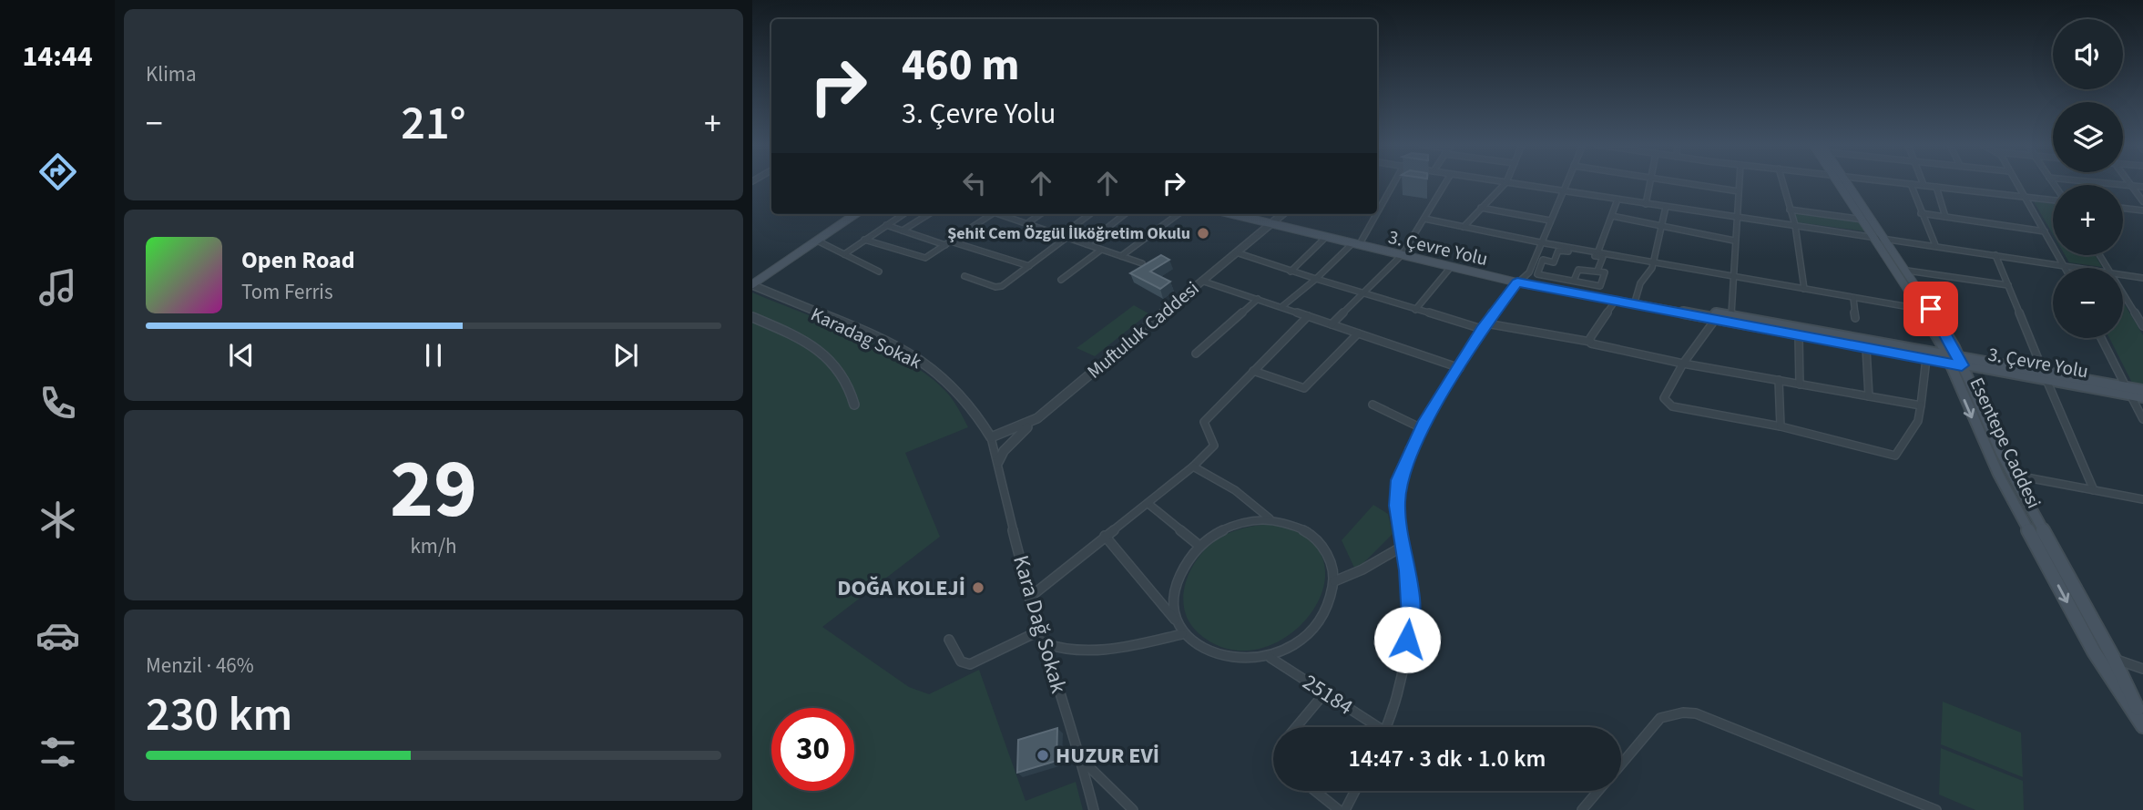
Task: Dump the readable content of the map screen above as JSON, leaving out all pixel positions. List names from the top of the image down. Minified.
{"streets":{"main road":["3. Çevre Yolu","Esentepe Caddesi"],"street":["Muftuluk Caddesi","Karadag Sokak","Kara Dağ Sokak","25184"]},"crossings":[["3. Çevre Yolu","Muftuluk Caddesi"],["3. Çevre Yolu","Esentepe Caddesi"],["Muftuluk Caddesi","Karadag Sokak"],["Muftuluk Caddesi","Kara Dağ Sokak"],["Karadag Sokak","Kara Dağ Sokak"]],"places":["Şehit Cem Özgül İlköğretim Okulu","DOĞA KOLEJİ","HUZUR EVİ"],"page":{"tabs":"14:44","tile":["Klima",["29","km/h"],["Menzil · 46%","230 km"]],"map_buttons":["+","−"],"turn":["460 m","3. Çevre Yolu"],"heat":["−","21°","+"],"song":["Open Road","Tom Ferris"],"limit":"30","trip":"14:47 · 3 dk · 1.0 km"}}
